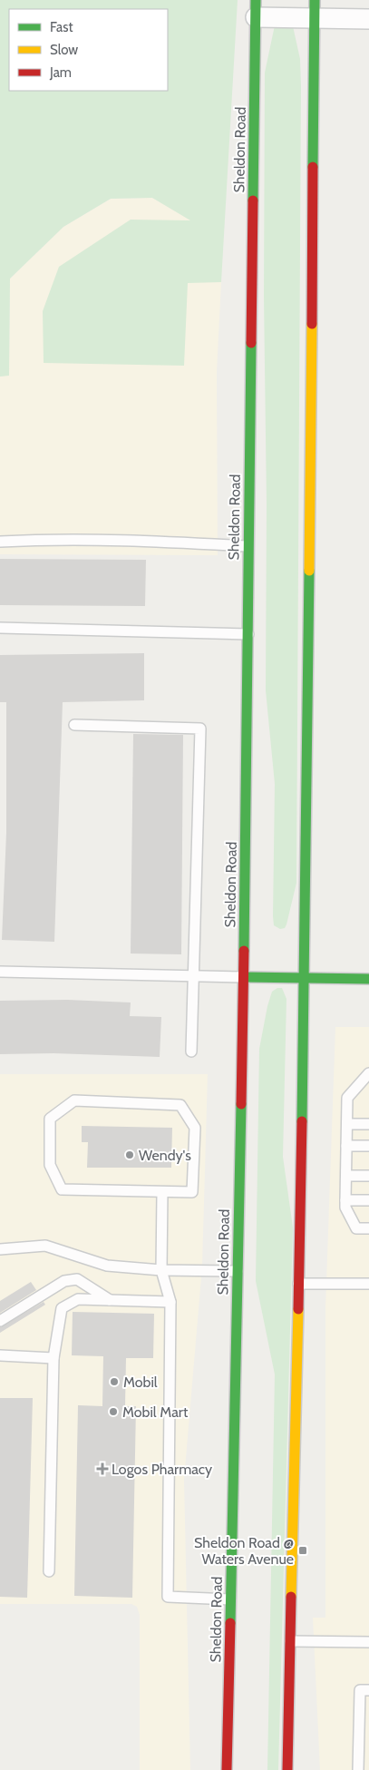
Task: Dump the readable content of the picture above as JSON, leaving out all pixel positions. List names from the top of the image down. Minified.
{"streets":{"main road":["Sheldon Road"]},"places":{"other":["Wendy's","Mobil","Mobil Mart"],"health":["Logos Pharmacy"],"transit":["Sheldon Road @ Waters Avenue"]},"legend":["Fast","Slow","Jam"]}
